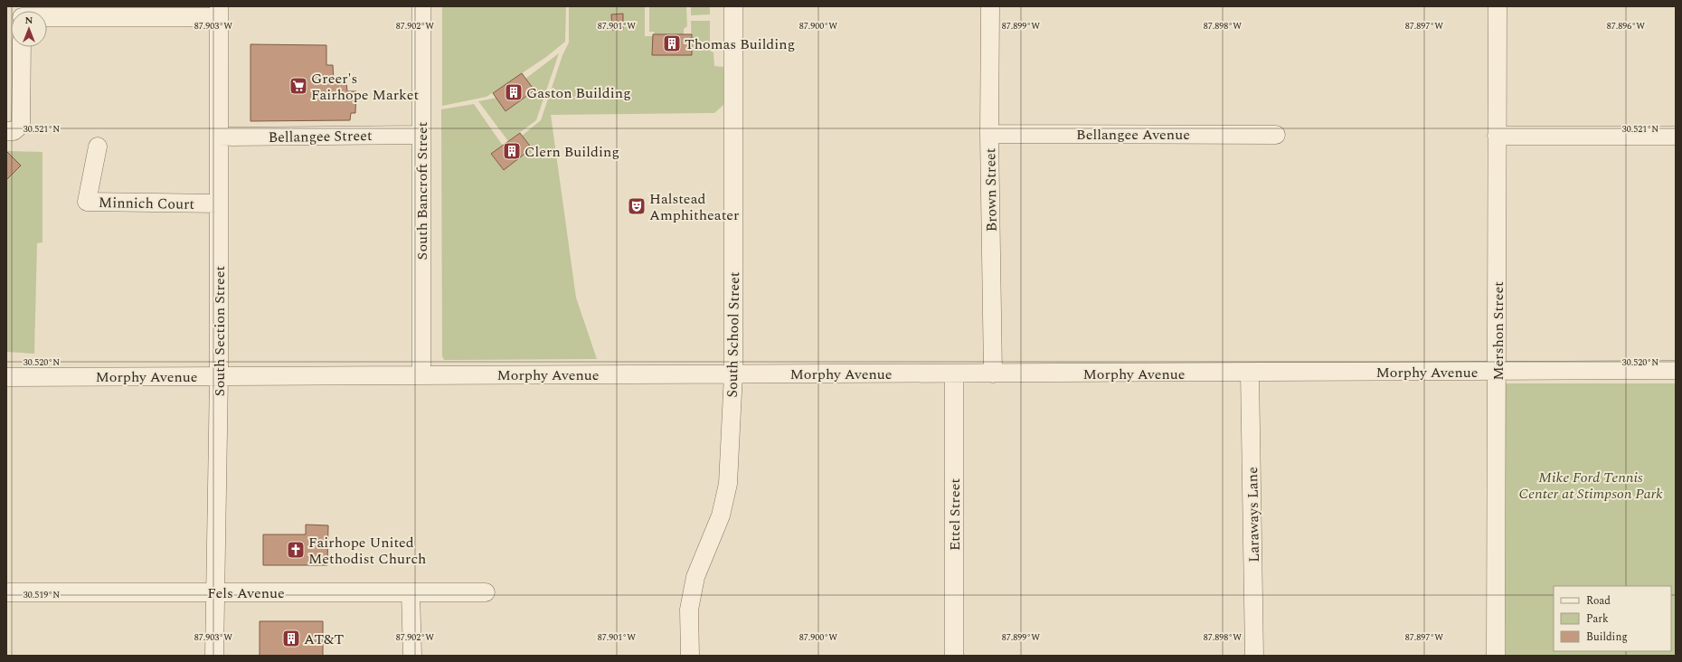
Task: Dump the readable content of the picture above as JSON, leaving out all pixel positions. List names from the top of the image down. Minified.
{"streets":{"street":["Bellangee Avenue","Bellangee Street","Brown Street","South Bancroft Street","Minnich Court","South Section Street","Mershon Street","South School Street","Morphy Avenue","Ettel Street","Laraways Lane","Fels Avenue"]},"crossings":[["Bellangee Avenue","Brown Street"],["Bellangee Street","South Bancroft Street"],["Bellangee Street","South Section Street"],["Brown Street","Morphy Avenue"],["South Bancroft Street","Morphy Avenue"],["Minnich Court","South Section Street"],["South Section Street","Morphy Avenue"],["South Section Street","Fels Avenue"],["Mershon Street","Morphy Avenue"],["South School Street","Morphy Avenue"],["Morphy Avenue","Ettel Street"],["Morphy Avenue","Laraways Lane"]],"parks":["Mike Ford Tennis Center at Stimpson Park"],"places":{"building":["Thomas Building","Gaston Building","Clern Building","AT&T"],"supermarket":["Greer's Fairhope Market"],"theatre":["Halstead Amphitheater"],"church":["Fairhope United Methodist Church"]},"legend":["Road","Park","Building"],"north":"top","coordinates":["87.903°W","87.902°W","87.901°W","87.900°W","87.899°W","87.898°W","87.897°W","87.896°W","30.521°N","30.520°N","30.519°N"]}
